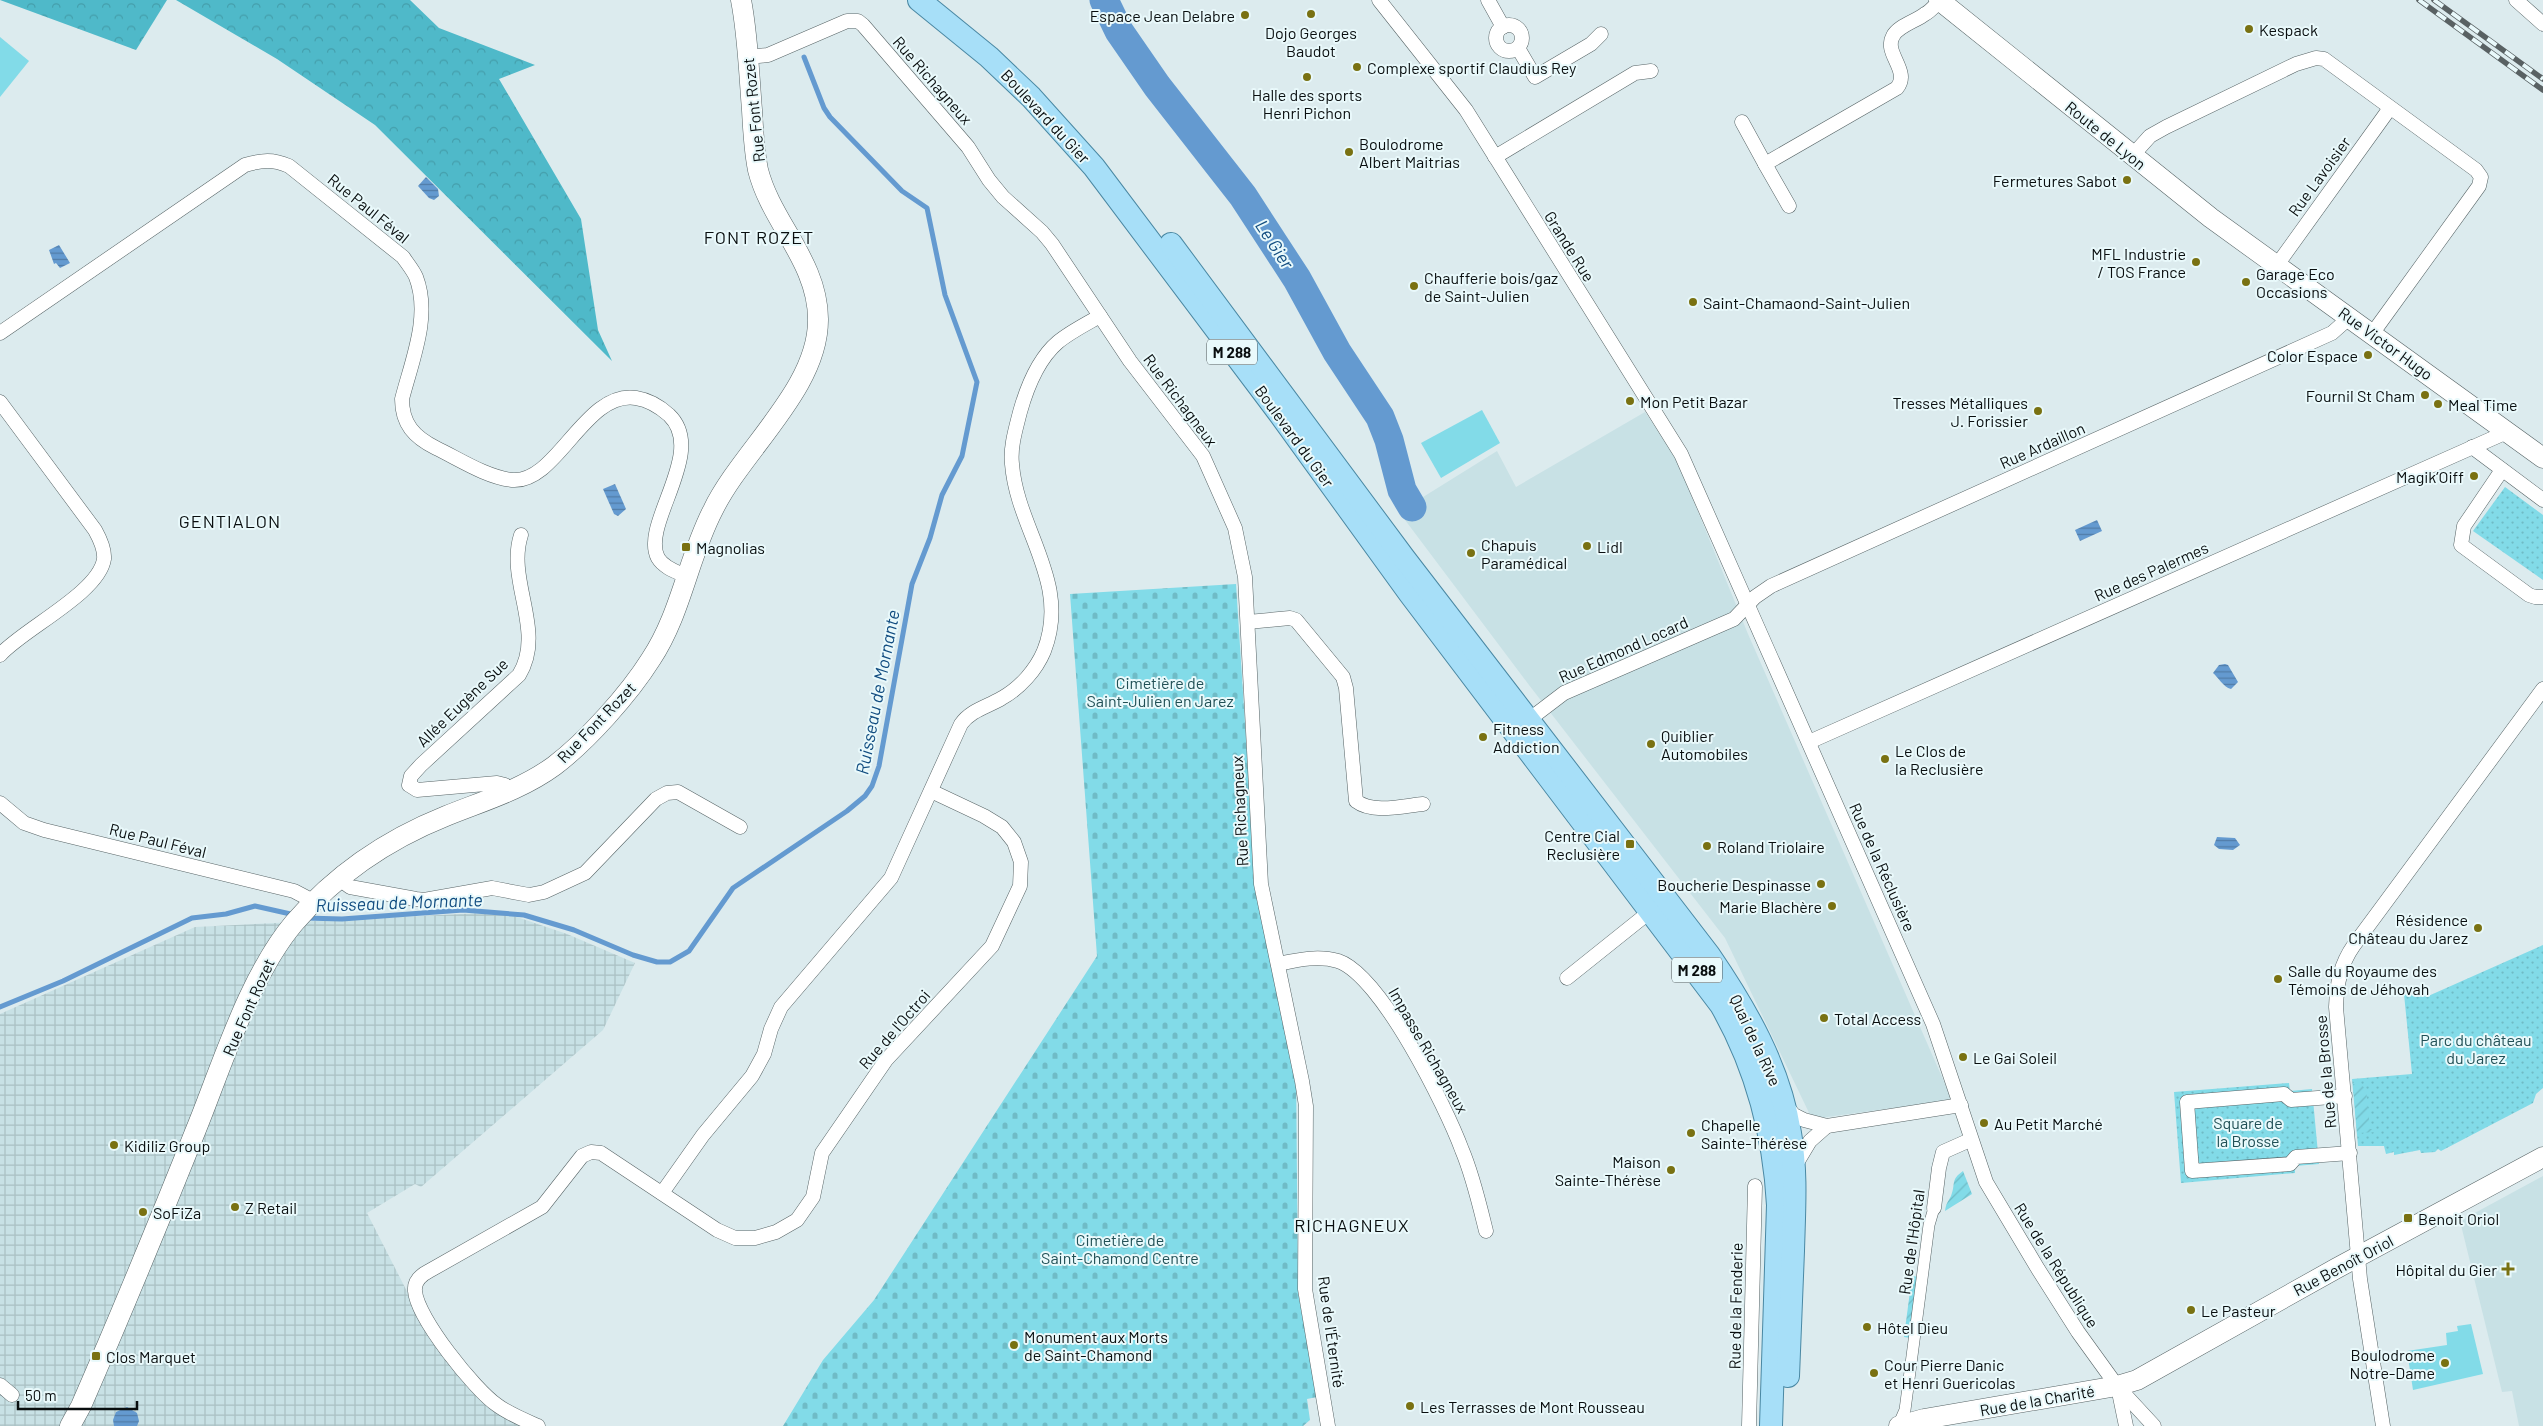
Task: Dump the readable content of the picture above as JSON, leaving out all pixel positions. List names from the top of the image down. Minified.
{"streets":{"main road":["Rue Font Rozet","Boulevard du Gier","Route de Lyon","Rue Victor Hugo","M 288","Quai de la Rive","Rue Benoît Oriol","Rue de la Charité"],"street":["Rue Richagneux","Rue Lavoisier","Rue Paul Féval","Grande Rue","Rue Ardaillon","Rue des Palermes","Rue Edmond Locard","Allée Eugène Sue","Rue de la Réclusière","Rue de l'Octroi","Impasse Richagneux","Rue de la Brosse","Rue de l'Hôpital","Rue de la République","Rue de la Fenderie","Rue de l'Éternité"]},"crossings":[["Rue Richagneux","Rue Font Rozet"],["Rue Richagneux","Impasse Richagneux"],["Rue Richagneux","Rue de l'Éternité"],["Rue Font Rozet","Rue Paul Féval"],["Rue Font Rozet","Allée Eugène Sue"],["Boulevard du Gier","Rue Edmond Locard"],["Boulevard du Gier","Quai de la Rive"],["Route de Lyon","Rue Lavoisier"],["Route de Lyon","Rue Victor Hugo"],["Rue Lavoisier","Rue Victor Hugo"],["Grande Rue","Rue de la Réclusière"],["Rue Victor Hugo","Rue Ardaillon"],["Rue Victor Hugo","Rue des Palermes"],["Rue Ardaillon","Rue Edmond Locard"],["Rue Ardaillon","Rue de la Réclusière"],["Rue des Palermes","Rue de la Réclusière"],["Rue Edmond Locard","Rue de la Réclusière"],["Rue Edmond Locard","Quai de la Rive"],["Rue de la Réclusière","Rue de la République"],["Rue de la Brosse","Rue Benoît Oriol"],["Rue de l'Hôpital","Rue de la République"],["Rue de l'Hôpital","Rue de la Charité"],["Rue de la République","Rue Benoît Oriol"],["Rue de la République","Rue de la Charité"],["Rue Benoît Oriol","Rue de la Charité"]],"districts":["FONT ROZET","GENTIALON","RICHAGNEUX"],"water":["Le Gier","Ruisseau de Mornante"],"parks":["Cimetière de Saint-Julien en Jarez","Parc du château du Jarez","Square de la Brosse","Cimetière de Saint-Chamond Centre"],"places":{"other":["Dojo Georges Baudot","Espace Jean Delabre","Kespack","Complexe sportif Claudius Rey","Halle des sports Henri Pichon","Boulodrome Albert Maitrias","Fermetures Sabot","MFL Industrie / TOS France","Garage Eco Occasions","Chaufferie bois/gaz de Saint-Julien","Saint-Chamaond-Saint-Julien","Color Espace","Fournil St Cham","Mon Petit Bazar","Meal Time","Tresses Métalliques J. Forissier","Magik’Oiff","Lidl","Chapuis Paramédical","Fitness Addiction","Quiblier Automobiles","Le Clos de la Reclusière","Roland Triolaire","Boucherie Despinasse","Marie Blachère","Résidence Château du Jarez","Salle du Royaume des Témoins de Jéhovah","Total Access","Le Gai Soleil","Au Petit Marché","Chapelle Sainte-Thérèse","Kidiliz Group","Maison Sainte-Thérèse","Z Retail","SoFiZa","Le Pasteur","Hôtel Dieu","Monument aux Morts de Saint-Chamond","Boulodrome Notre-Dame","Cour Pierre Danic et Henri Guericolas","Les Terrasses de Mont Rousseau"],"transit":["Magnolias","Centre Cial Reclusière","Benoit Oriol","Clos Marquet"],"health":["Hôpital du Gier"]},"scale_bar":"50 m"}
